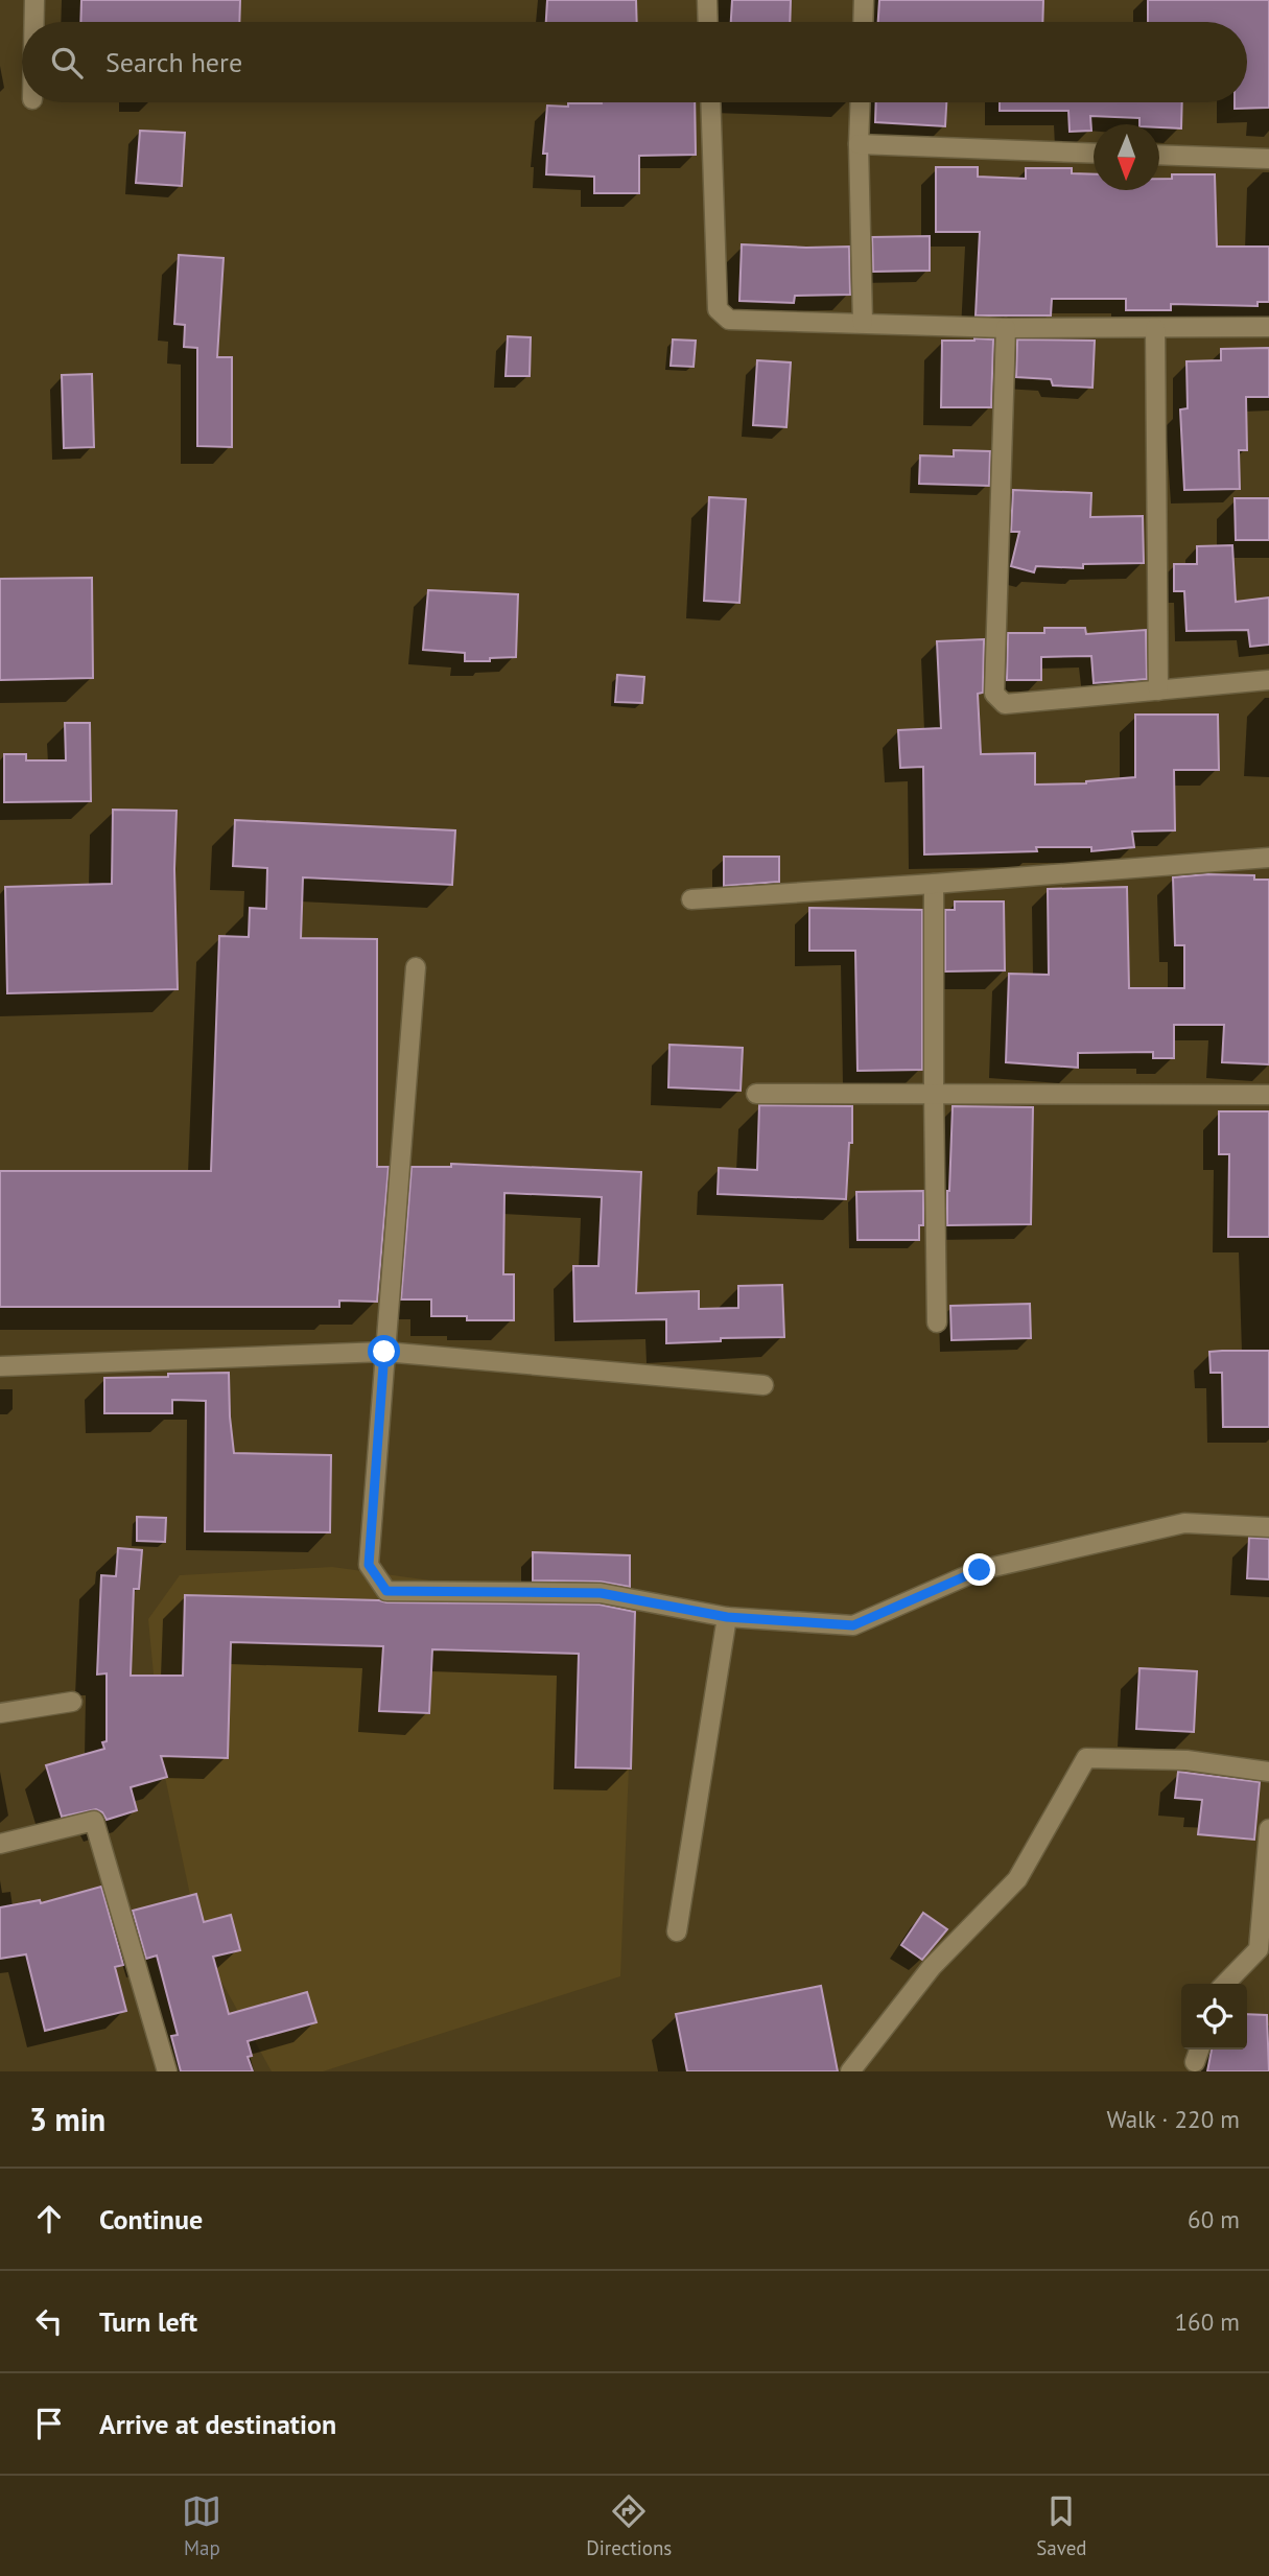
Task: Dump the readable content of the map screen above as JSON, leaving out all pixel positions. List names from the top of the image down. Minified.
{"north":"bottom","page":{"search":"Search here","heading":["3 min","Walk · 220 m"],"list":[["Continue","60 m"],["Turn left","160 m"],"Arrive at destination"],"nav":["Map","Directions","Saved"]}}
